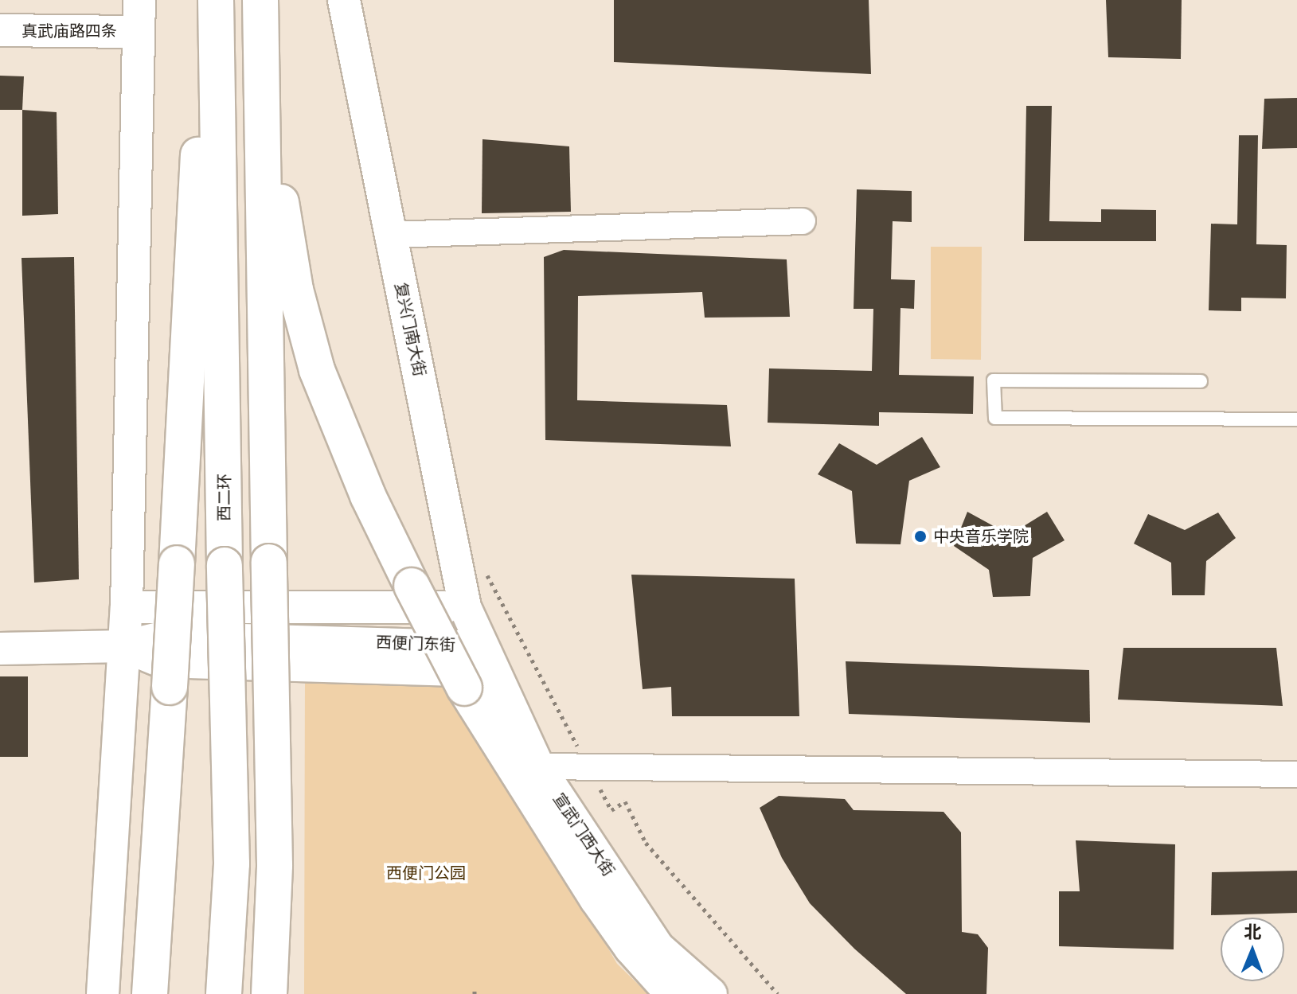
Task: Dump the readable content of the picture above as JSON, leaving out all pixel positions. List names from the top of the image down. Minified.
{"streets":{"highway":["西二环"],"street":["真武庙路四条","复兴门南大街","西便门东街","宣武门西大街"]},"crossings":[["复兴门南大街","西便门东街"],["复兴门南大街","宣武门西大街"],["西便门东街","宣武门西大街"]],"parks":["西便门公园"],"places":["中央音乐学院"],"north":"top"}
